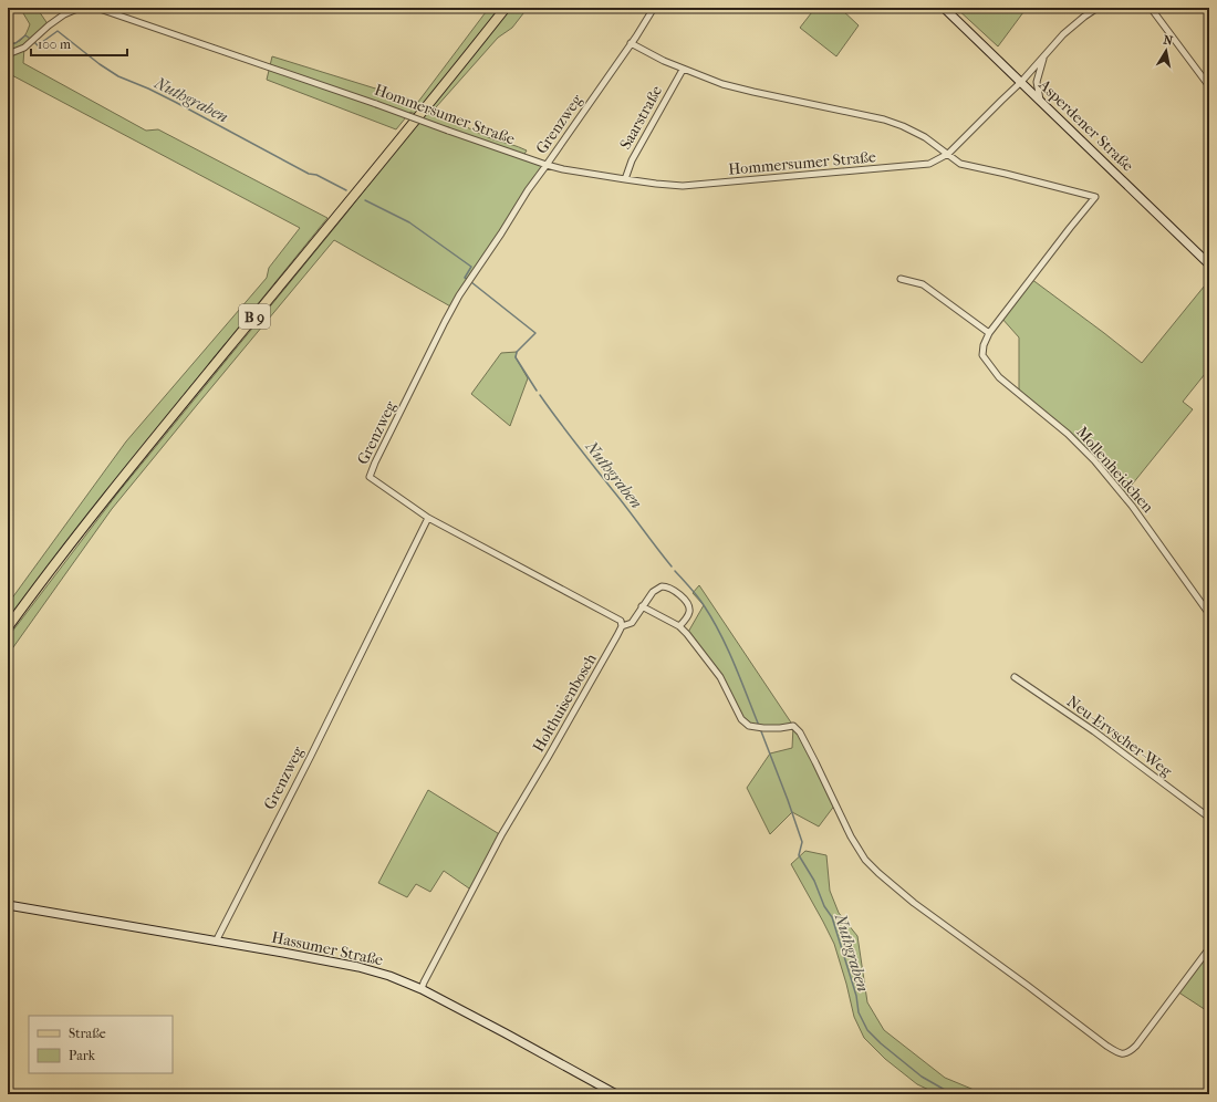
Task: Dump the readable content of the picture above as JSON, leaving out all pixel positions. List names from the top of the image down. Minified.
{"streets":{"main road":["B 9"],"street":["Hommersumer Straße","Saarstraße","Grenzweg","Asperdener Straße","Mollenheidchen","Holthuisenbosch","Neu-Ervscher-Weg","Hassumer Straße"]},"crossings":[["Hommersumer Straße","Saarstraße"],["Hommersumer Straße","Grenzweg"],["Hommersumer Straße","Asperdener Straße"],["Hommersumer Straße","Mollenheidchen"],["Grenzweg","Hassumer Straße"],["Holthuisenbosch","Hassumer Straße"]],"water":["Nuthgraben"],"legend":["Straße","Park"],"scale_bar":"100 m","north":"top"}
